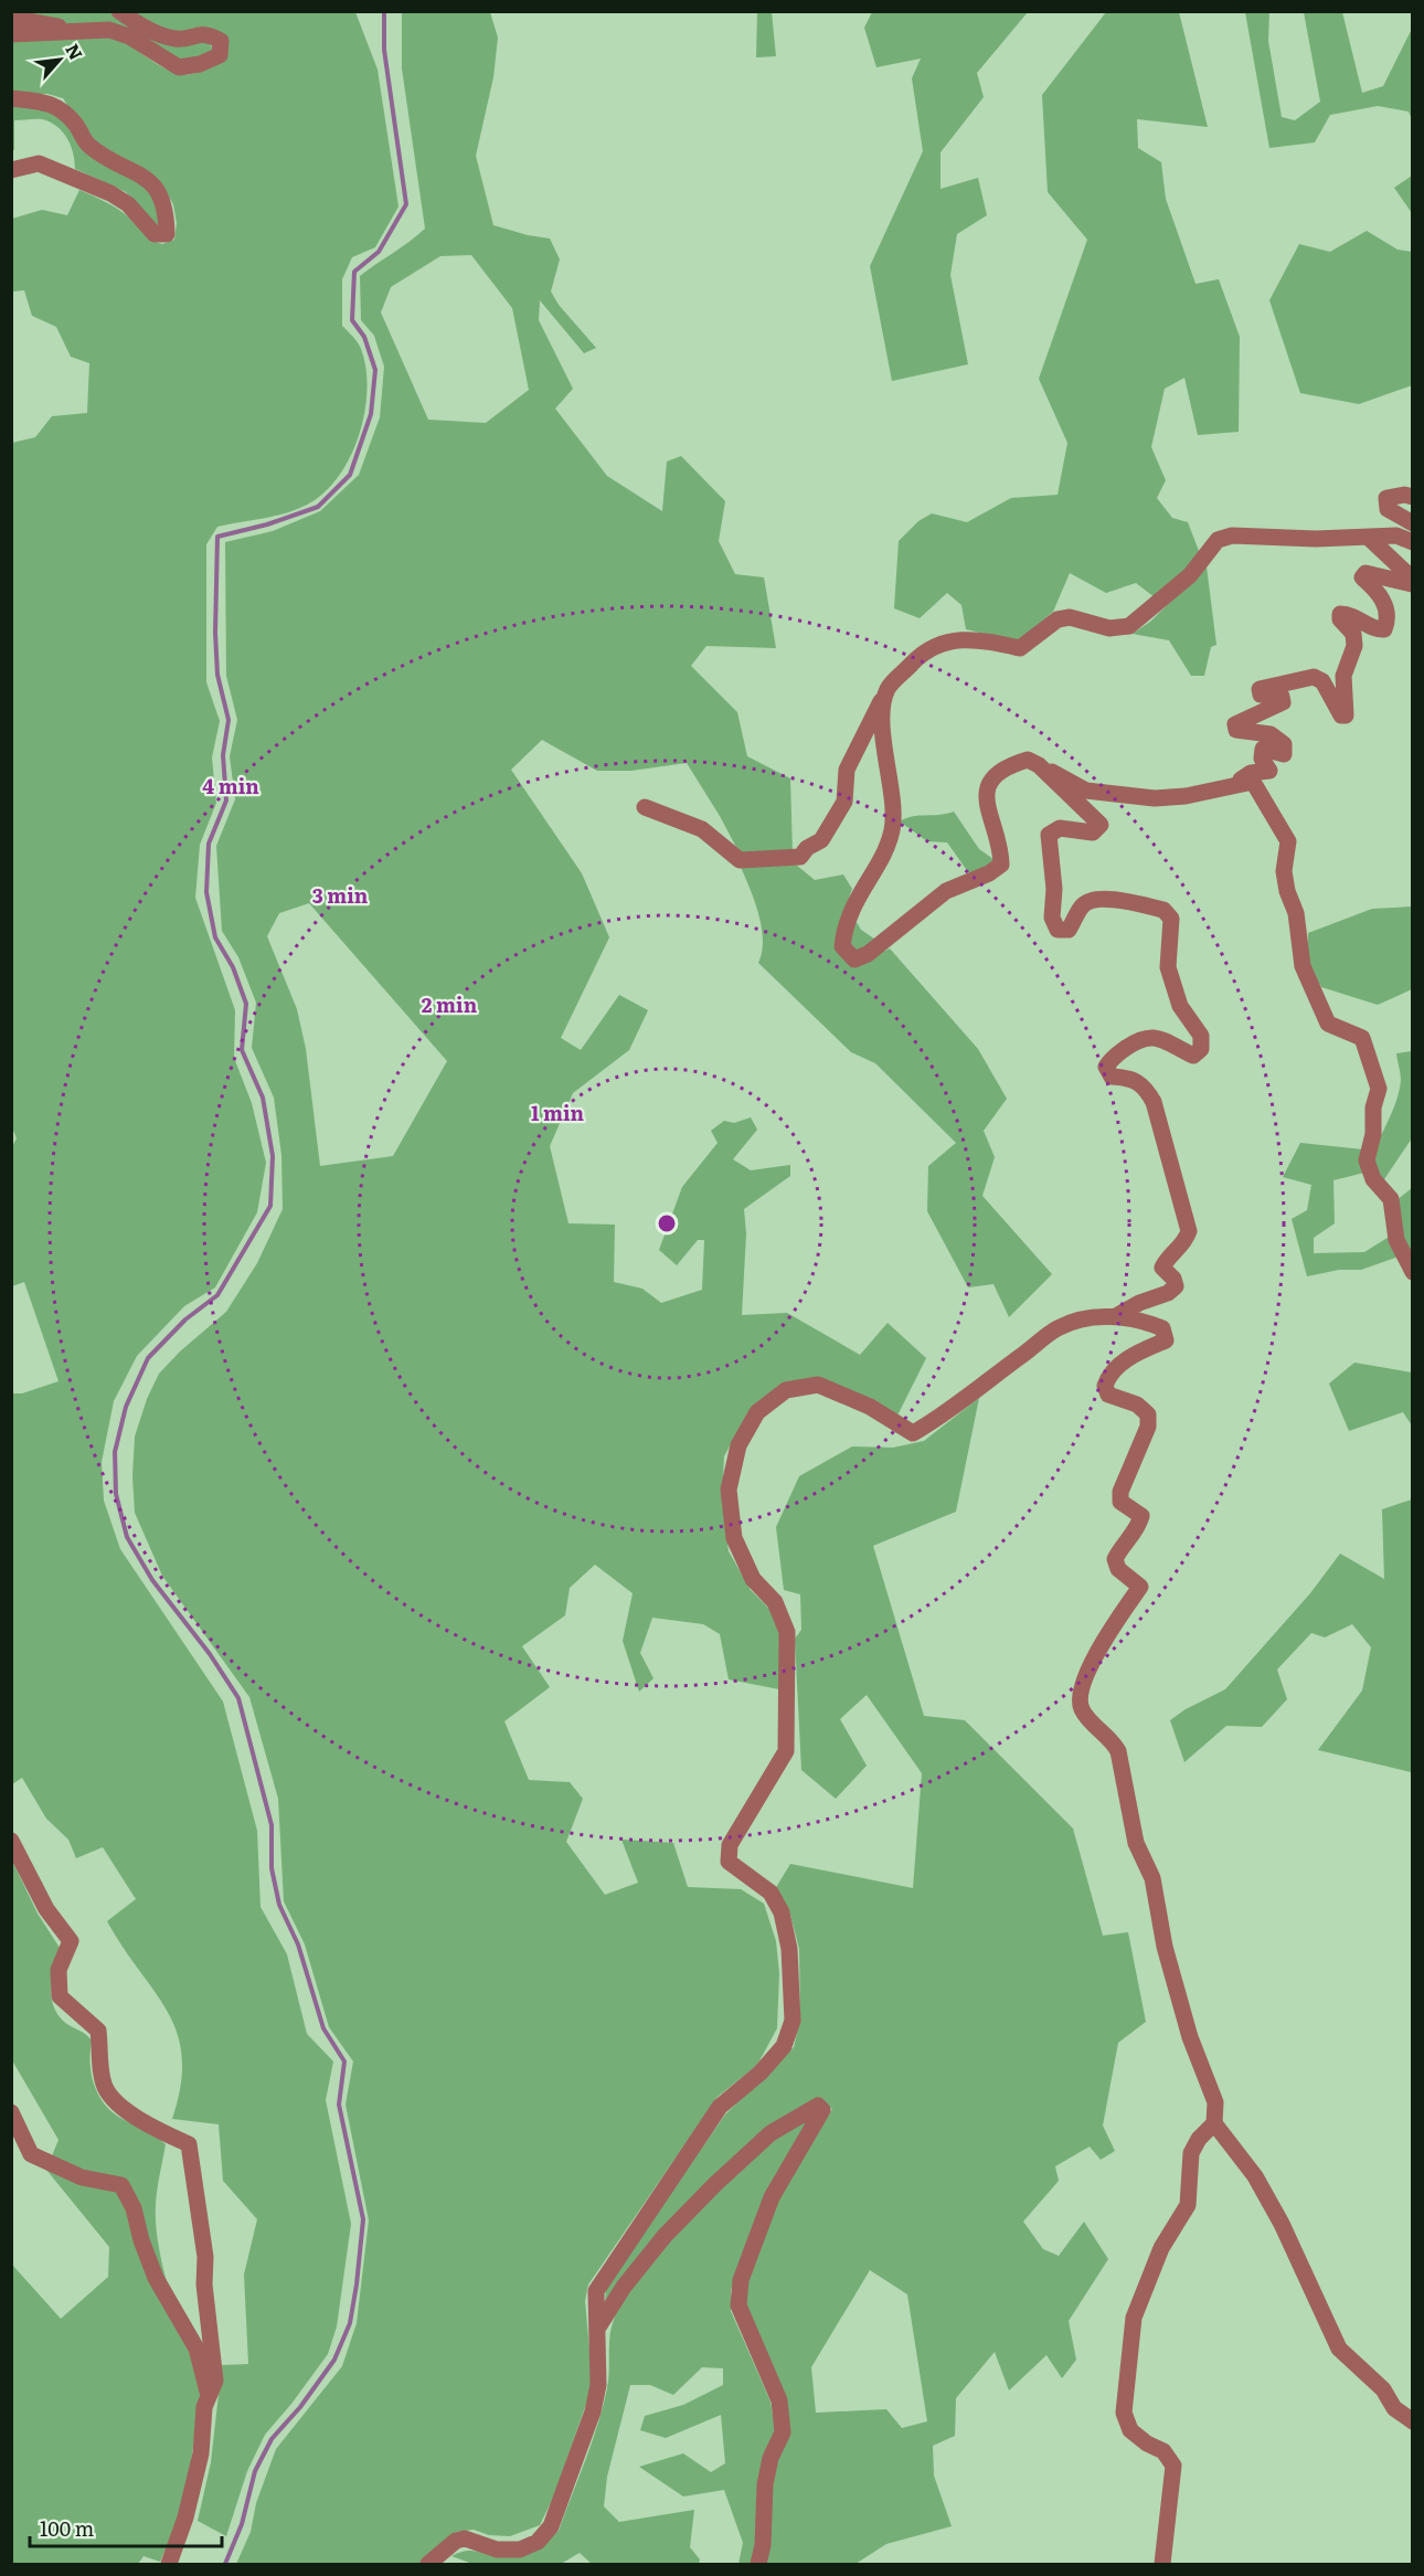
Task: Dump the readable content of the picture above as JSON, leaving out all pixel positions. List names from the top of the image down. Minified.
{"scale_bar":"100 m","north":"top right","rings":["4 min","3 min","2 min","1 min"]}
